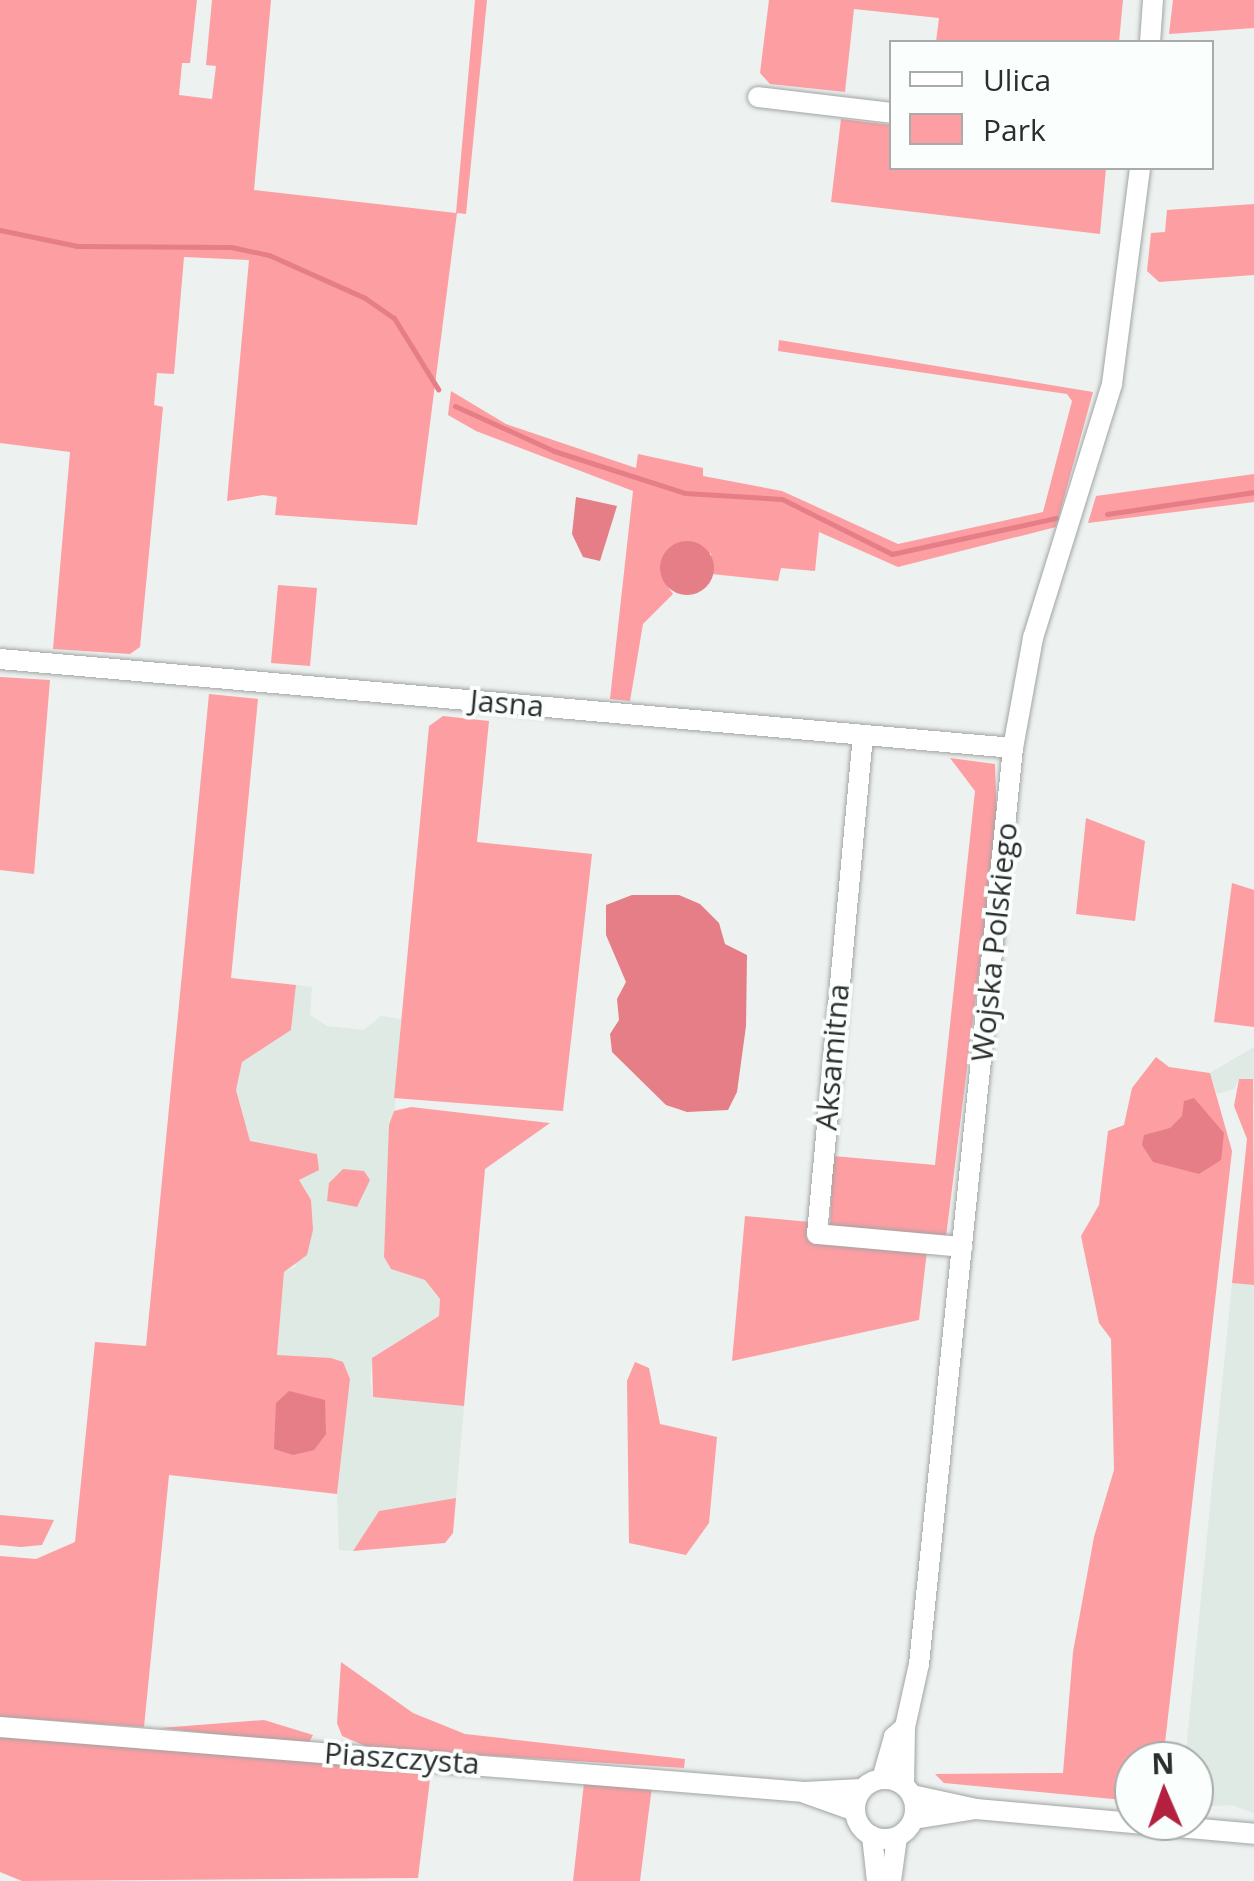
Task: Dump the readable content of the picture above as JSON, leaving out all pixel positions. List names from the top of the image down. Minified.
{"streets":{"street":["Jasna","Wojska Polskiego","Aksamitna","Piaszczysta"]},"crossings":[["Jasna","Wojska Polskiego"],["Jasna","Aksamitna"],["Wojska Polskiego","Aksamitna"],["Wojska Polskiego","Piaszczysta"]],"legend":["Ulica","Park"],"north":"top"}
